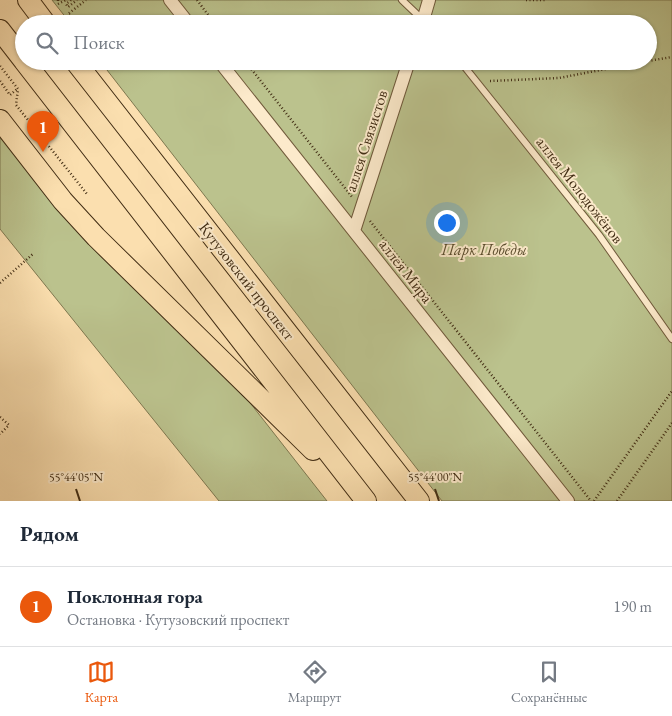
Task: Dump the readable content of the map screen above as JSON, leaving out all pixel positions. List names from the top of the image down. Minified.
{"streets":{"main road":["Кутузовский проспект"],"street":["аллея Связистов","аллея Мира"],"lane":["аллея Молодожёнов"]},"crossings":[["аллея Связистов","аллея Мира"]],"parks":["Парк Победы"],"page":{"search":"Поиск","pins":"1","heading":"Рядом","list":[{"mark":"1","name":"Поклонная гора","note":"Остановка · Кутузовский проспект","value":"190 m"}],"nav":["Карта","Маршрут","Сохранённые"]},"coordinates":["55°44'05\"N","55°44'00\"N"]}
